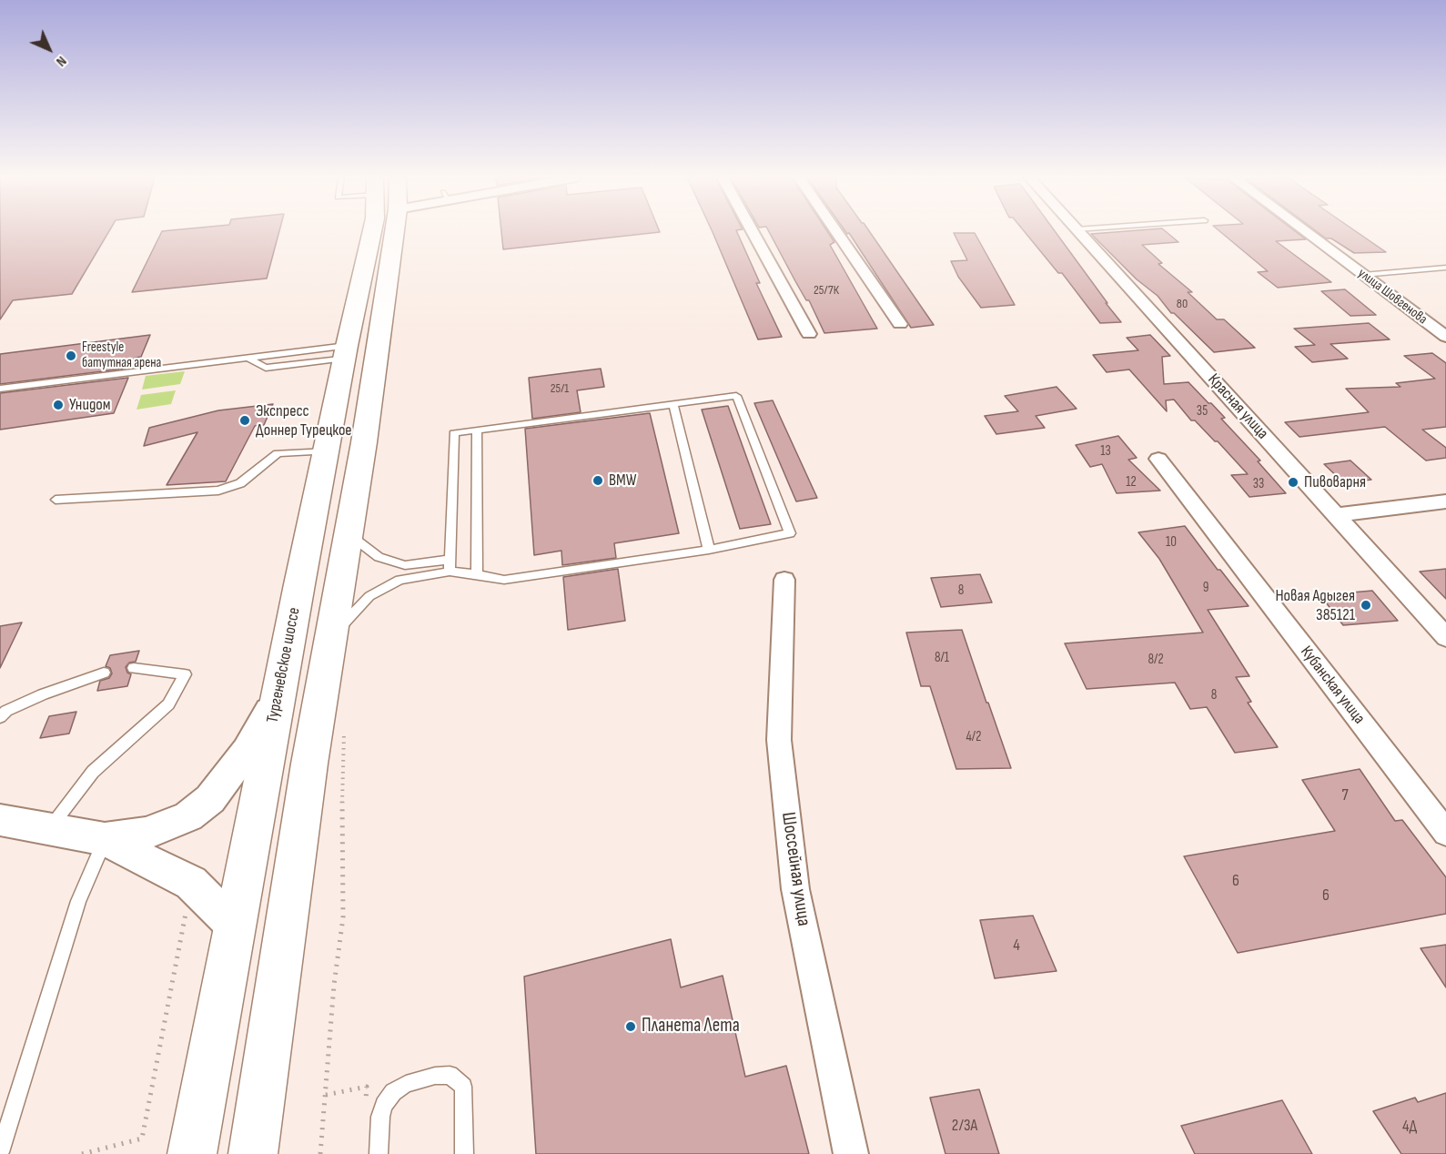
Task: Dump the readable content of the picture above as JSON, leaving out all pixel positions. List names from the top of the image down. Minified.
{"streets":{"highway":["Тургеневское шоссе"],"street":["улица Шовгенова","Красная улица","Кубанская улица","Шоссейная улица"]},"places":["Freestyle батутная арена","Унидом","Экспресс Доннер Турецкое","BMW","Пивоварня","Новая Адыгея 385121","Планета Лета"],"house_numbers":["25/7К","80","25/1","35","13","12","33","10","9","8","8/1","8/2","8","4/2","7","6","6","4","2/3А","4Д"],"north":"bottom right"}
